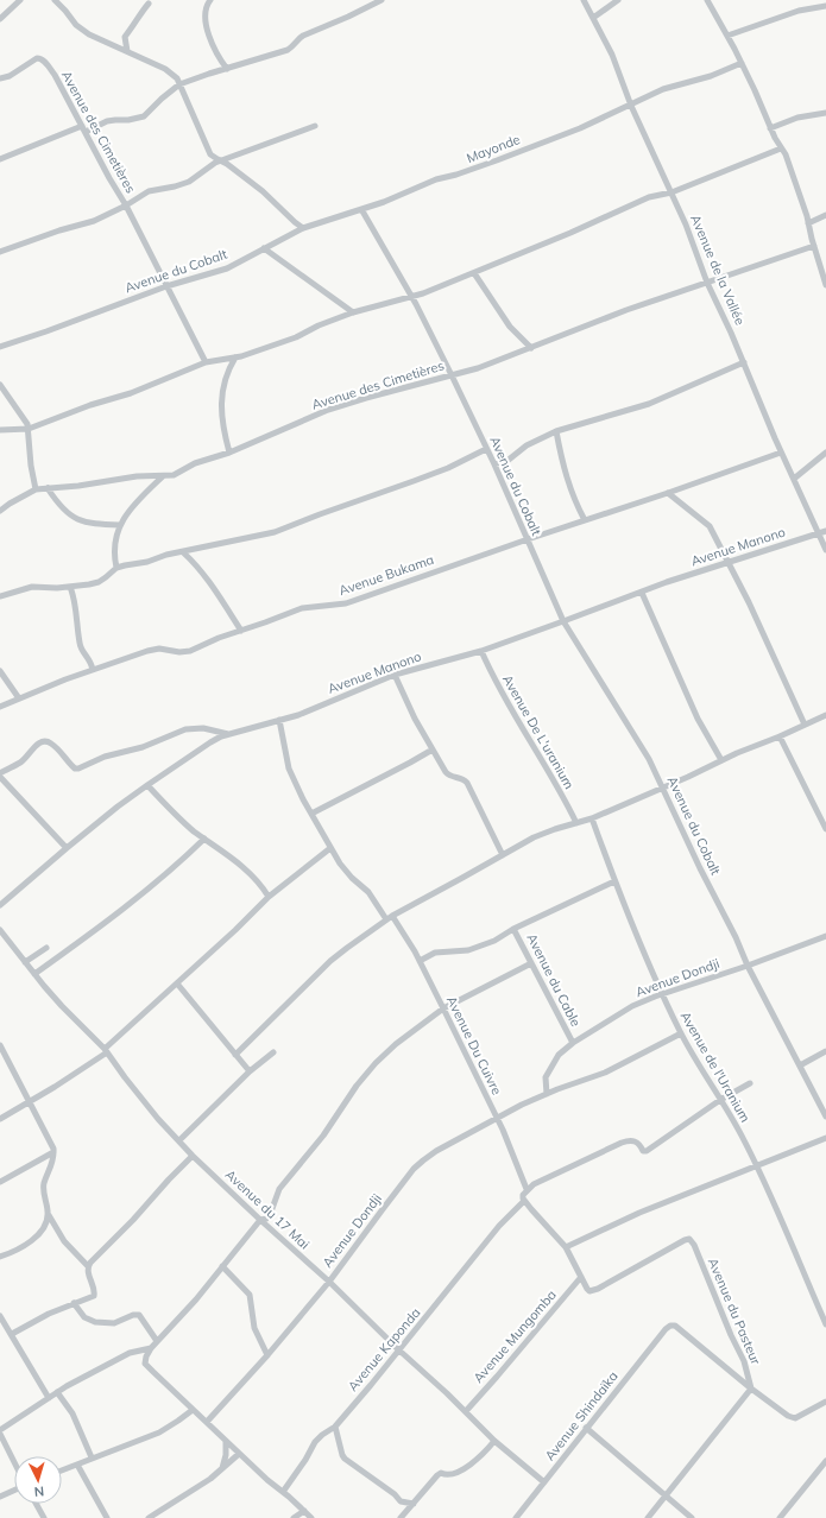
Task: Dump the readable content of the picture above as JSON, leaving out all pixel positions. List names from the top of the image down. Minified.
{"streets":{"street":["Avenue des Cimetières","Mayonde","Avenue de la Vallée","Avenue du Cobalt","Avenue Manono","Avenue Bukama","Avenue De L'uranium","Avenue Dondji","Avenue du Cable","Avenue Du Cuivre","Avenue de l'Uranium","Avenue du 17 Mai","Avenue du Pasteur","Avenue Mungomba","Avenue Kaponda","Avenue Shindaïka"]},"crossings":[["Avenue des Cimetières","Avenue de la Vallée"],["Avenue des Cimetières","Avenue du Cobalt"],["Mayonde","Avenue de la Vallée"],["Mayonde","Avenue du Cobalt"],["Avenue de la Vallée","Avenue Manono"],["Avenue de la Vallée","Avenue Bukama"],["Avenue du Cobalt","Avenue Manono"],["Avenue du Cobalt","Avenue Bukama"],["Avenue du Cobalt","Avenue Dondji"],["Avenue Manono","Avenue De L'uranium"],["Avenue Manono","Avenue Du Cuivre"],["Avenue Dondji","Avenue du Cable"],["Avenue Dondji","Avenue Du Cuivre"],["Avenue Dondji","Avenue de l'Uranium"],["Avenue Dondji","Avenue du 17 Mai"],["Avenue du 17 Mai","Avenue Mungomba"],["Avenue du 17 Mai","Avenue Kaponda"],["Avenue du 17 Mai","Avenue Shindaïka"],["Avenue du Pasteur","Avenue Mungomba"],["Avenue du Pasteur","Avenue Shindaïka"]],"north":"bottom"}
